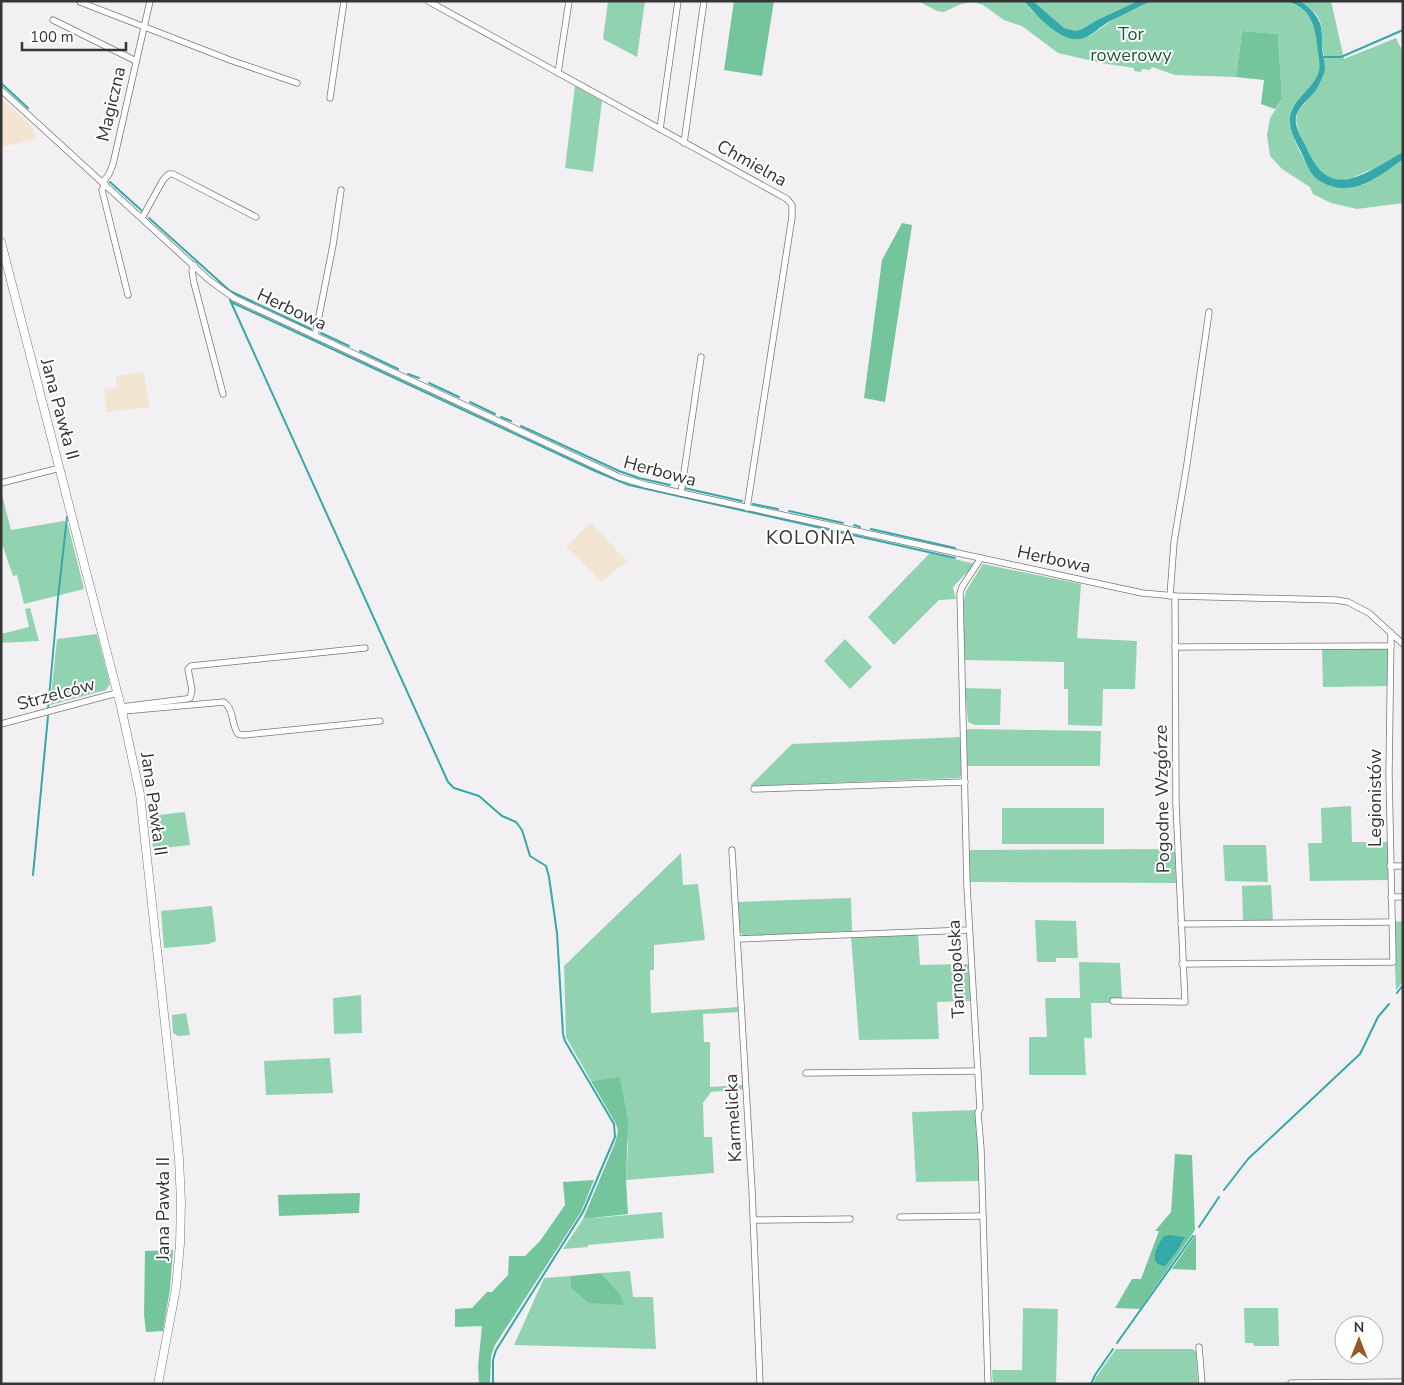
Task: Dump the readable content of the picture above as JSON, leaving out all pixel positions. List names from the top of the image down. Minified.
{"streets":{"street":["Magiczna","Chmielna","Herbowa","Jana Pawła II","Strzelców","Legionistów","Pogodne Wzgórze","Tarnopolska","Karmelicka"]},"crossings":[["Magiczna","Herbowa"],["Chmielna","Herbowa"],["Herbowa","Legionistów"],["Herbowa","Pogodne Wzgórze"],["Herbowa","Tarnopolska"],["Jana Pawła II","Strzelców"],["Legionistów","Pogodne Wzgórze"]],"districts":["KOLONIA"],"parks":["Tor rowerowy"],"scale_bar":"100 m","north":"top"}
